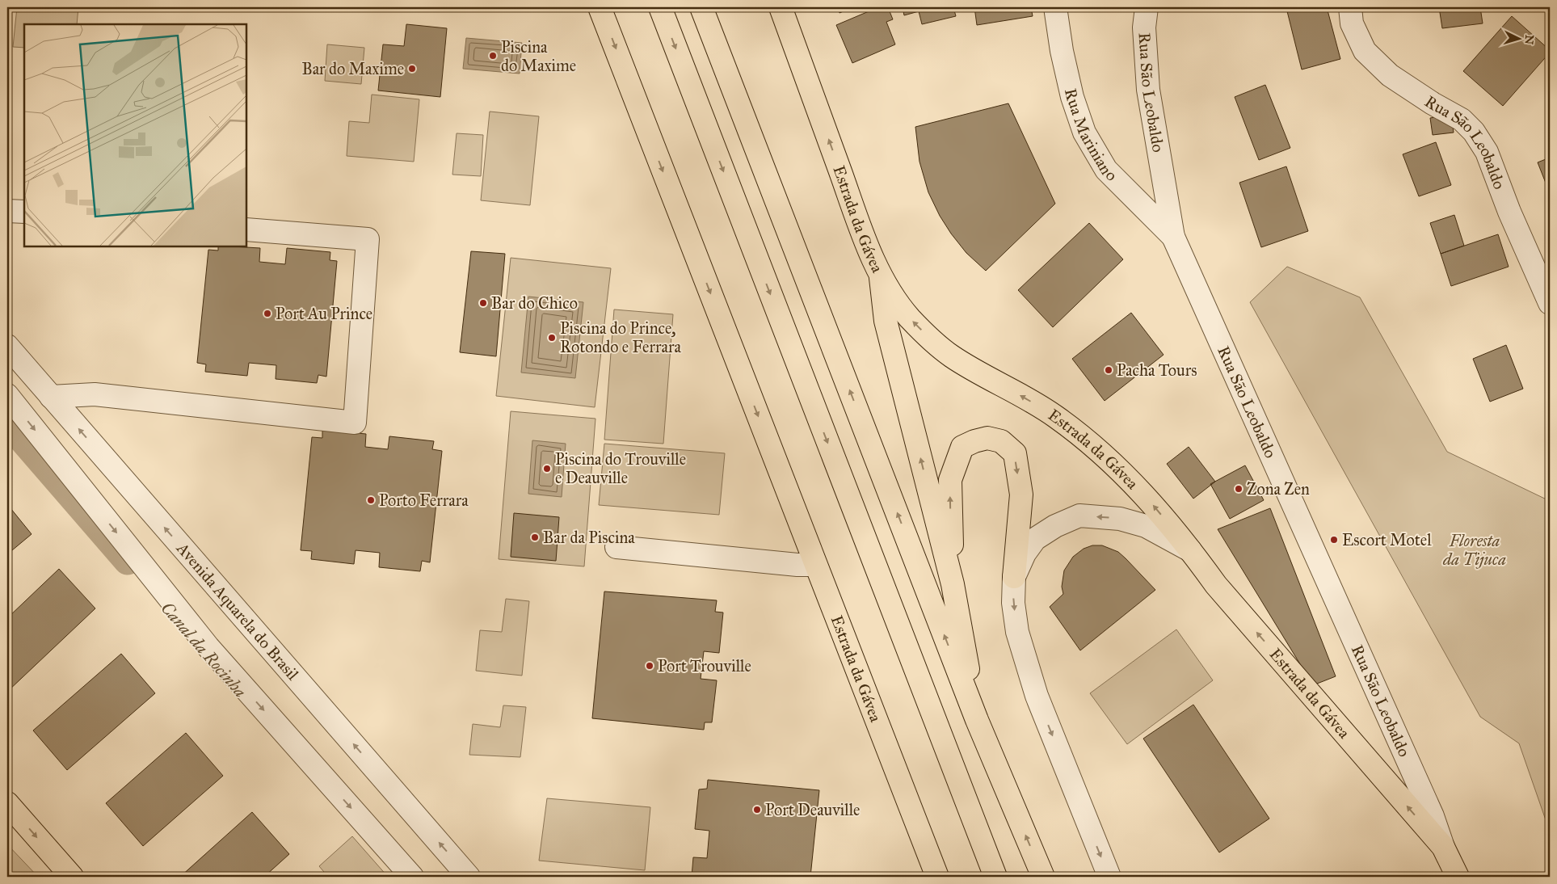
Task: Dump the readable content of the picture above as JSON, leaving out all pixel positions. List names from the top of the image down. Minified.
{"streets":{"main road":["Estrada da Gávea"],"street":["Rua São Leobaldo","Rua Mariniano","Avenida Aquarela do Brasil"]},"crossings":[["Rua São Leobaldo","Rua Mariniano"],["Rua São Leobaldo","Estrada da Gávea"]],"water":["Canal da Rocinha"],"parks":["Floresta da Tijuca"],"places":["Piscina do Maxime","Bar do Maxime","Bar do Chico","Port Au Prince","Piscina do Prince, Rotondo e Ferrara","Pacha Tours","Piscina do Trouville e Deauville","Zona Zen","Porto Ferrara","Bar da Piscina","Escort Motel","Port Trouville","Port Deauville"],"north":"right"}
